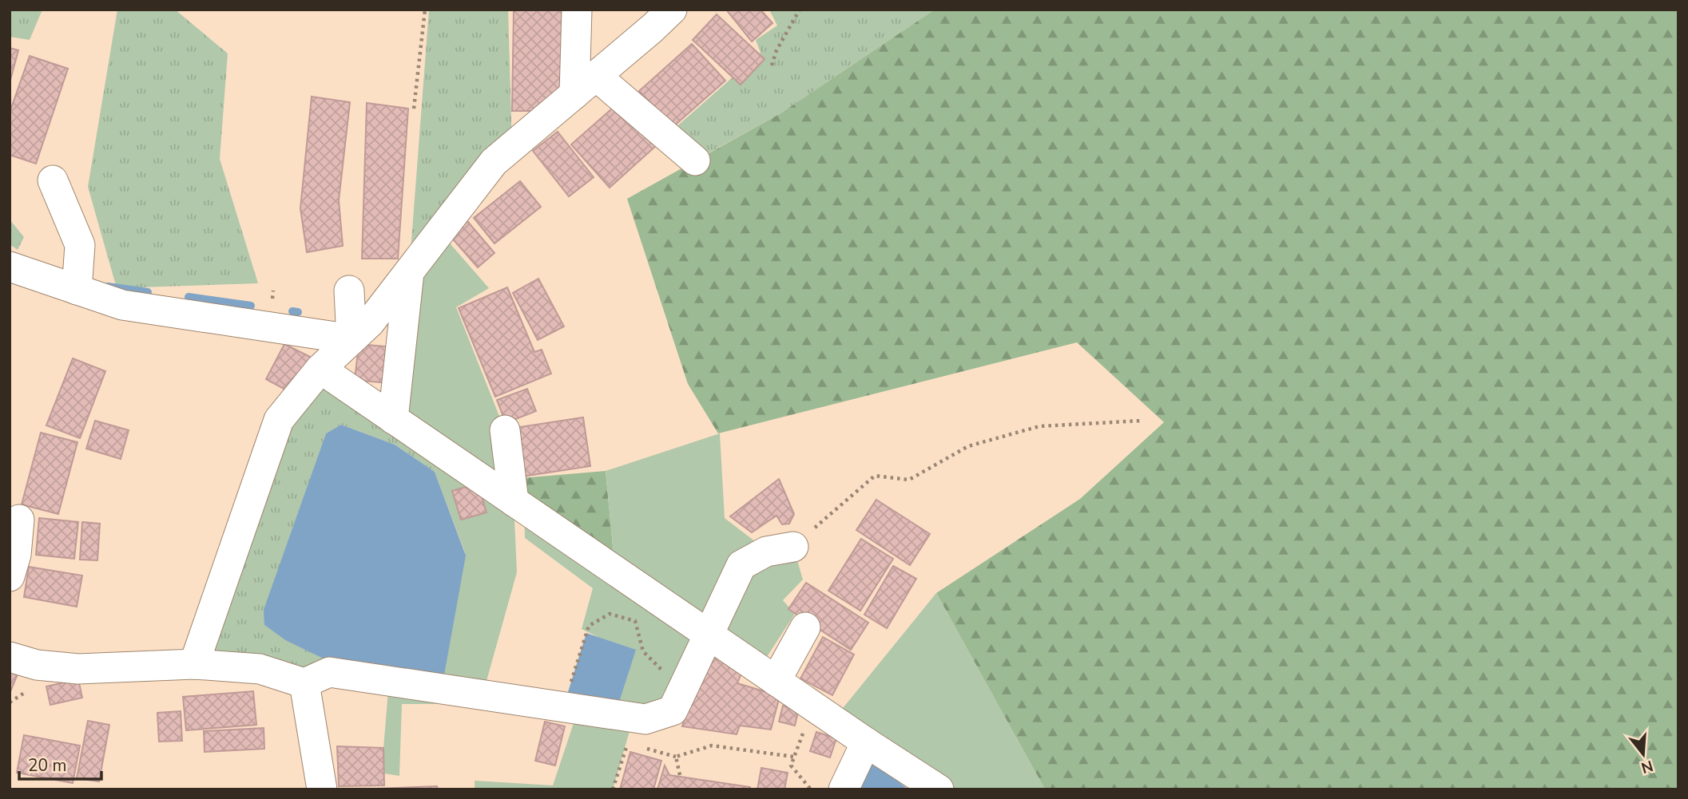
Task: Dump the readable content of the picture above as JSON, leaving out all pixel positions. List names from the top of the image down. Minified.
{"scale_bar":"20 m","north":"bottom"}
